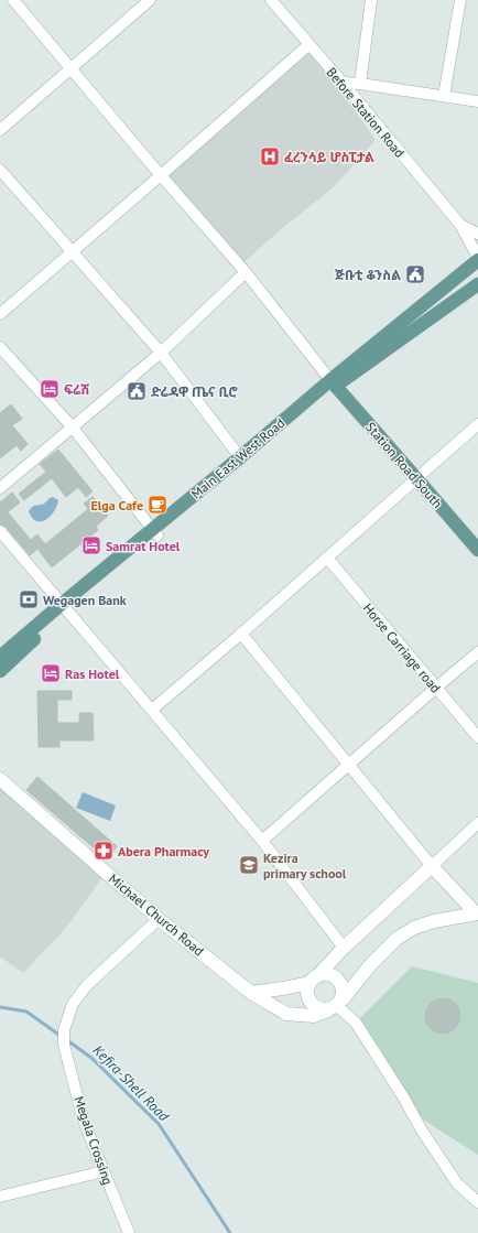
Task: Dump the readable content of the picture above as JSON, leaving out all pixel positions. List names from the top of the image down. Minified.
{"streets":{"main road":["Main East West Road","Station Road South","Michael Church Road"],"street":["Before Station Road","Horse Carriage road","Megala Crossing"]},"crossings":[["Main East West Road","Station Road South"],["Michael Church Road","Megala Crossing"]],"water":["Kefira-Shell Road"],"places":{"hospital":["ፈረንሳይ ሆስፒታል"],"public building":["ጅቡቲ ቆንስል","ድሬዳዋ ጤና ቢሮ"],"hotel":["ፍሬሽ","Samrat Hotel","Ras Hotel"],"cafe":["Elga Cafe"],"bank":["Wegagen Bank"],"pharmacy":["Abera Pharmacy"],"school or university":["Kezira primary school"]}}
